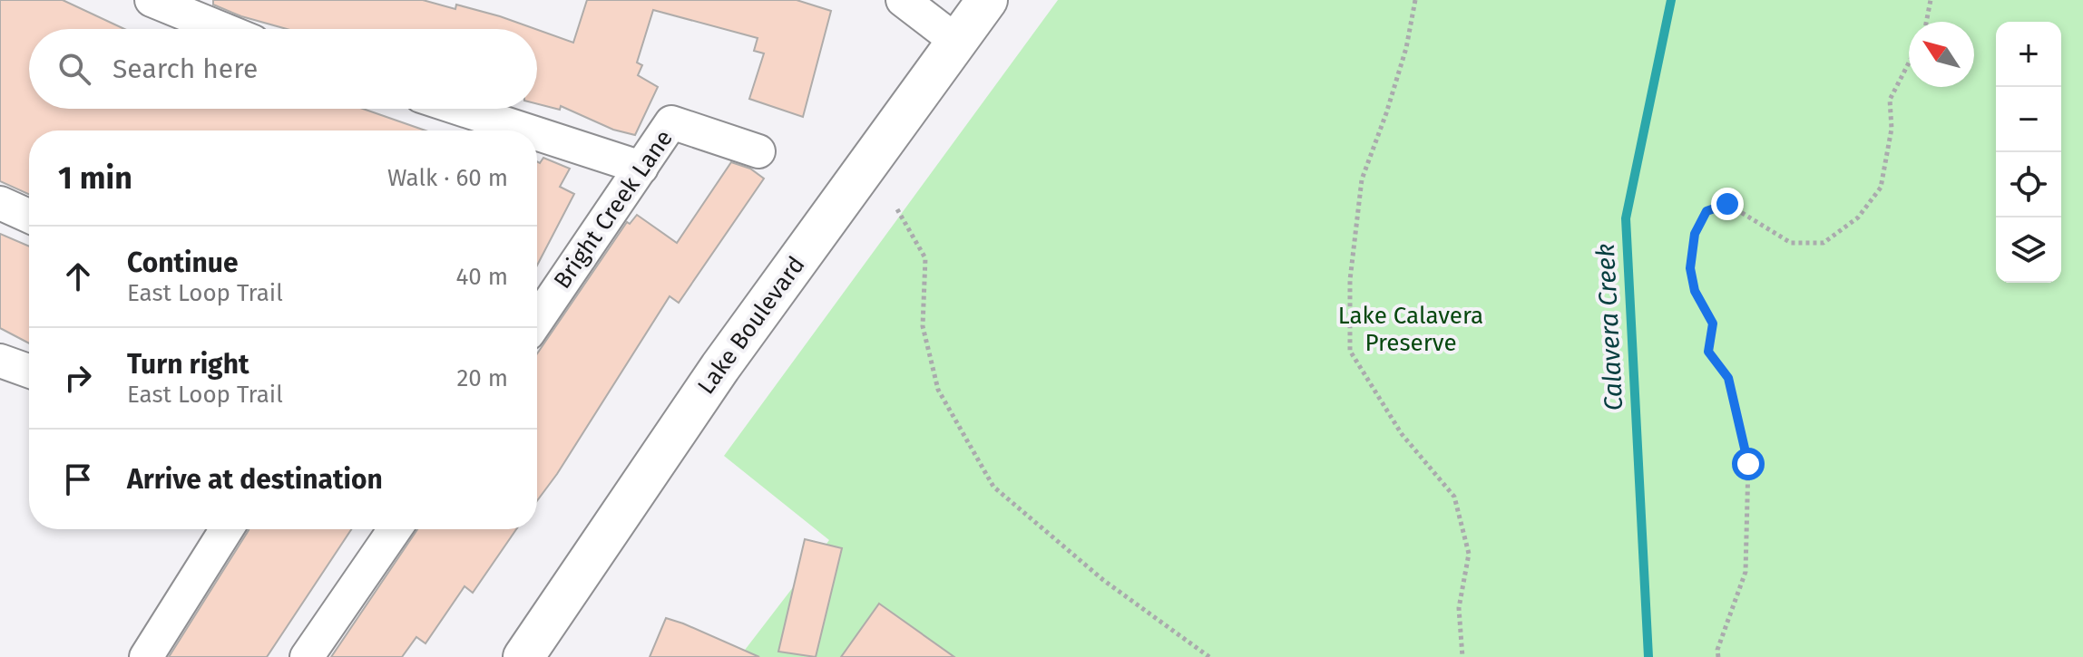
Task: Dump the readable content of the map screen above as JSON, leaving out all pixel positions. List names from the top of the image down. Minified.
{"streets":{"main road":["Lake Boulevard"],"street":["Bright Creek Lane"]},"water":["Calavera Creek"],"parks":["Lake Calavera Preserve"],"north":"top left","page":{"map_buttons":["+","−"],"search":"Search here","heading":["1 min","Walk · 60 m"],"list":[["Continue","East Loop Trail","40 m"],["Turn right","East Loop Trail","20 m"],"Arrive at destination"]}}
